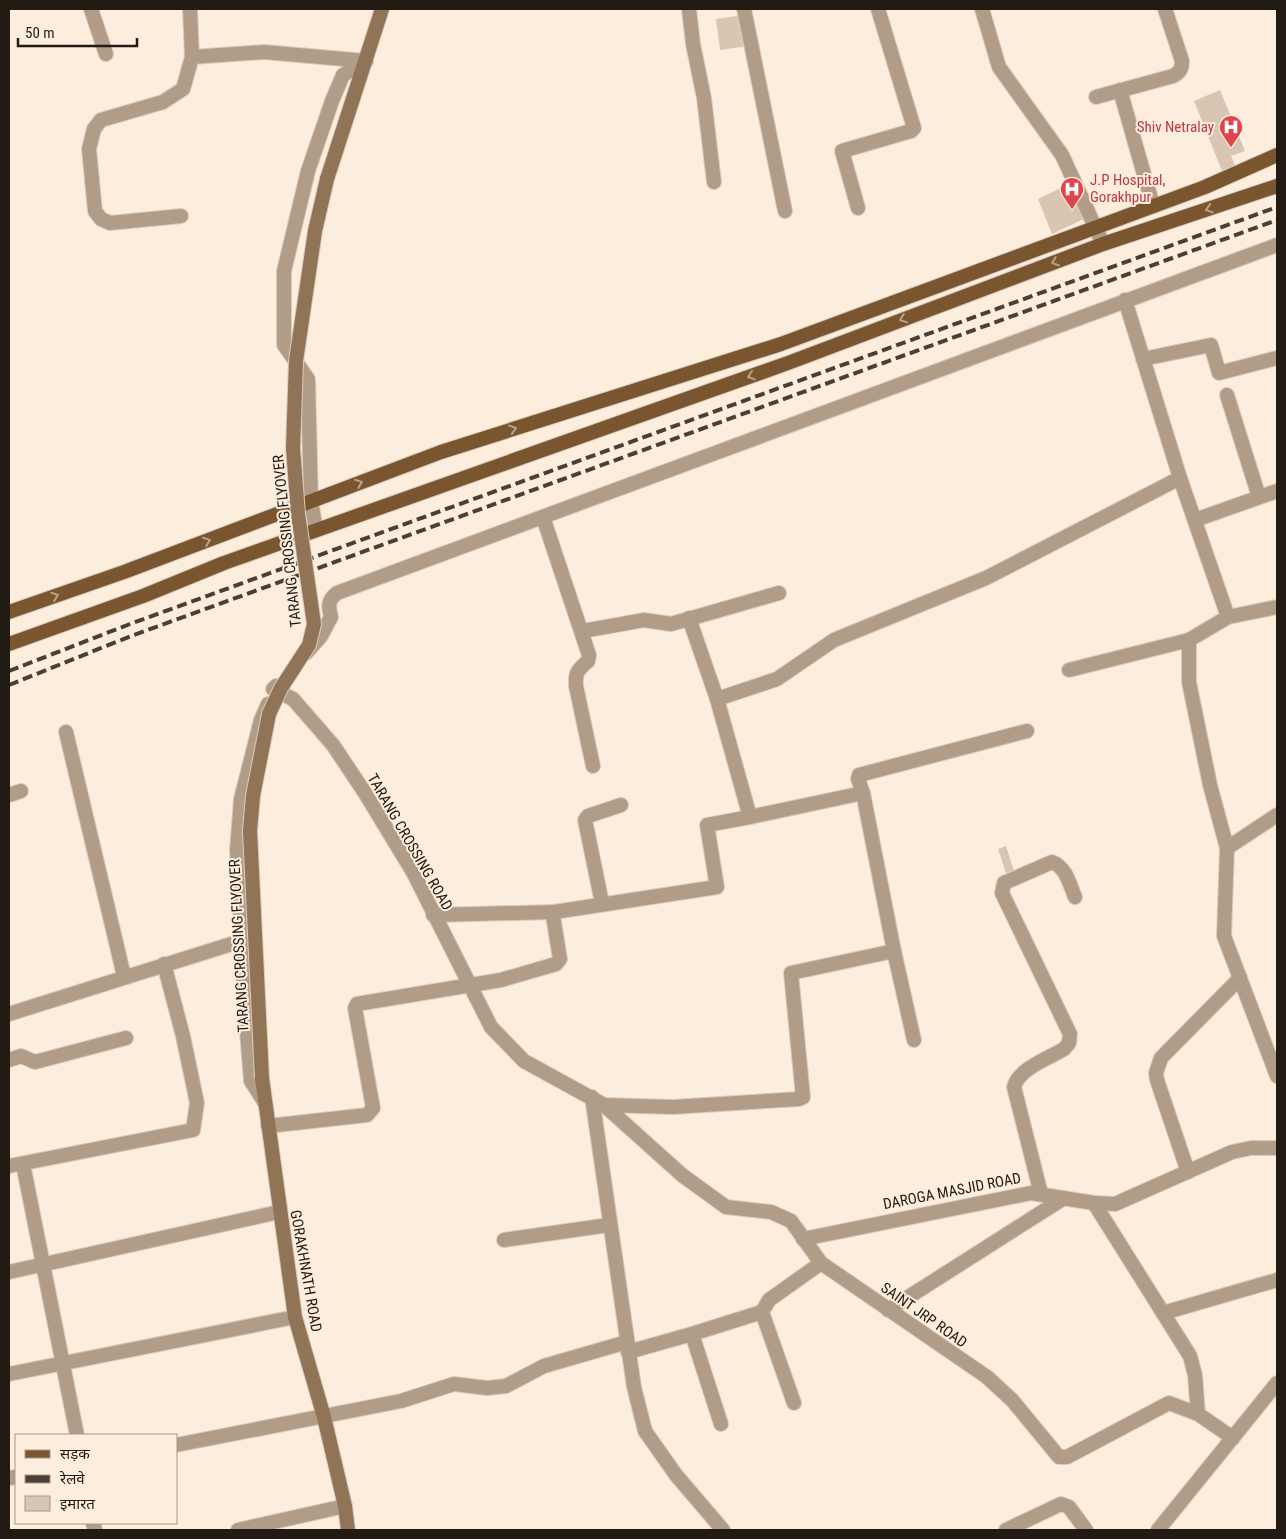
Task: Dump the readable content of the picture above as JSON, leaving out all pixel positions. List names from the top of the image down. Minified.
{"streets":{"main road":["TARANG CROSSING FLYOVER","GORAKHNATH ROAD"],"street":["TARANG CROSSING ROAD","DAROGA MASJID ROAD","SAINT JRP ROAD"]},"crossings":[["TARANG CROSSING FLYOVER","GORAKHNATH ROAD"],["TARANG CROSSING ROAD","SAINT JRP ROAD"],["DAROGA MASJID ROAD","SAINT JRP ROAD"]],"places":{"hospital":["Shiv Netralay","J.P Hospital, Gorakhpur"]},"legend":["सड़क","रेलवे","इमारत"],"scale_bar":"50 m"}
